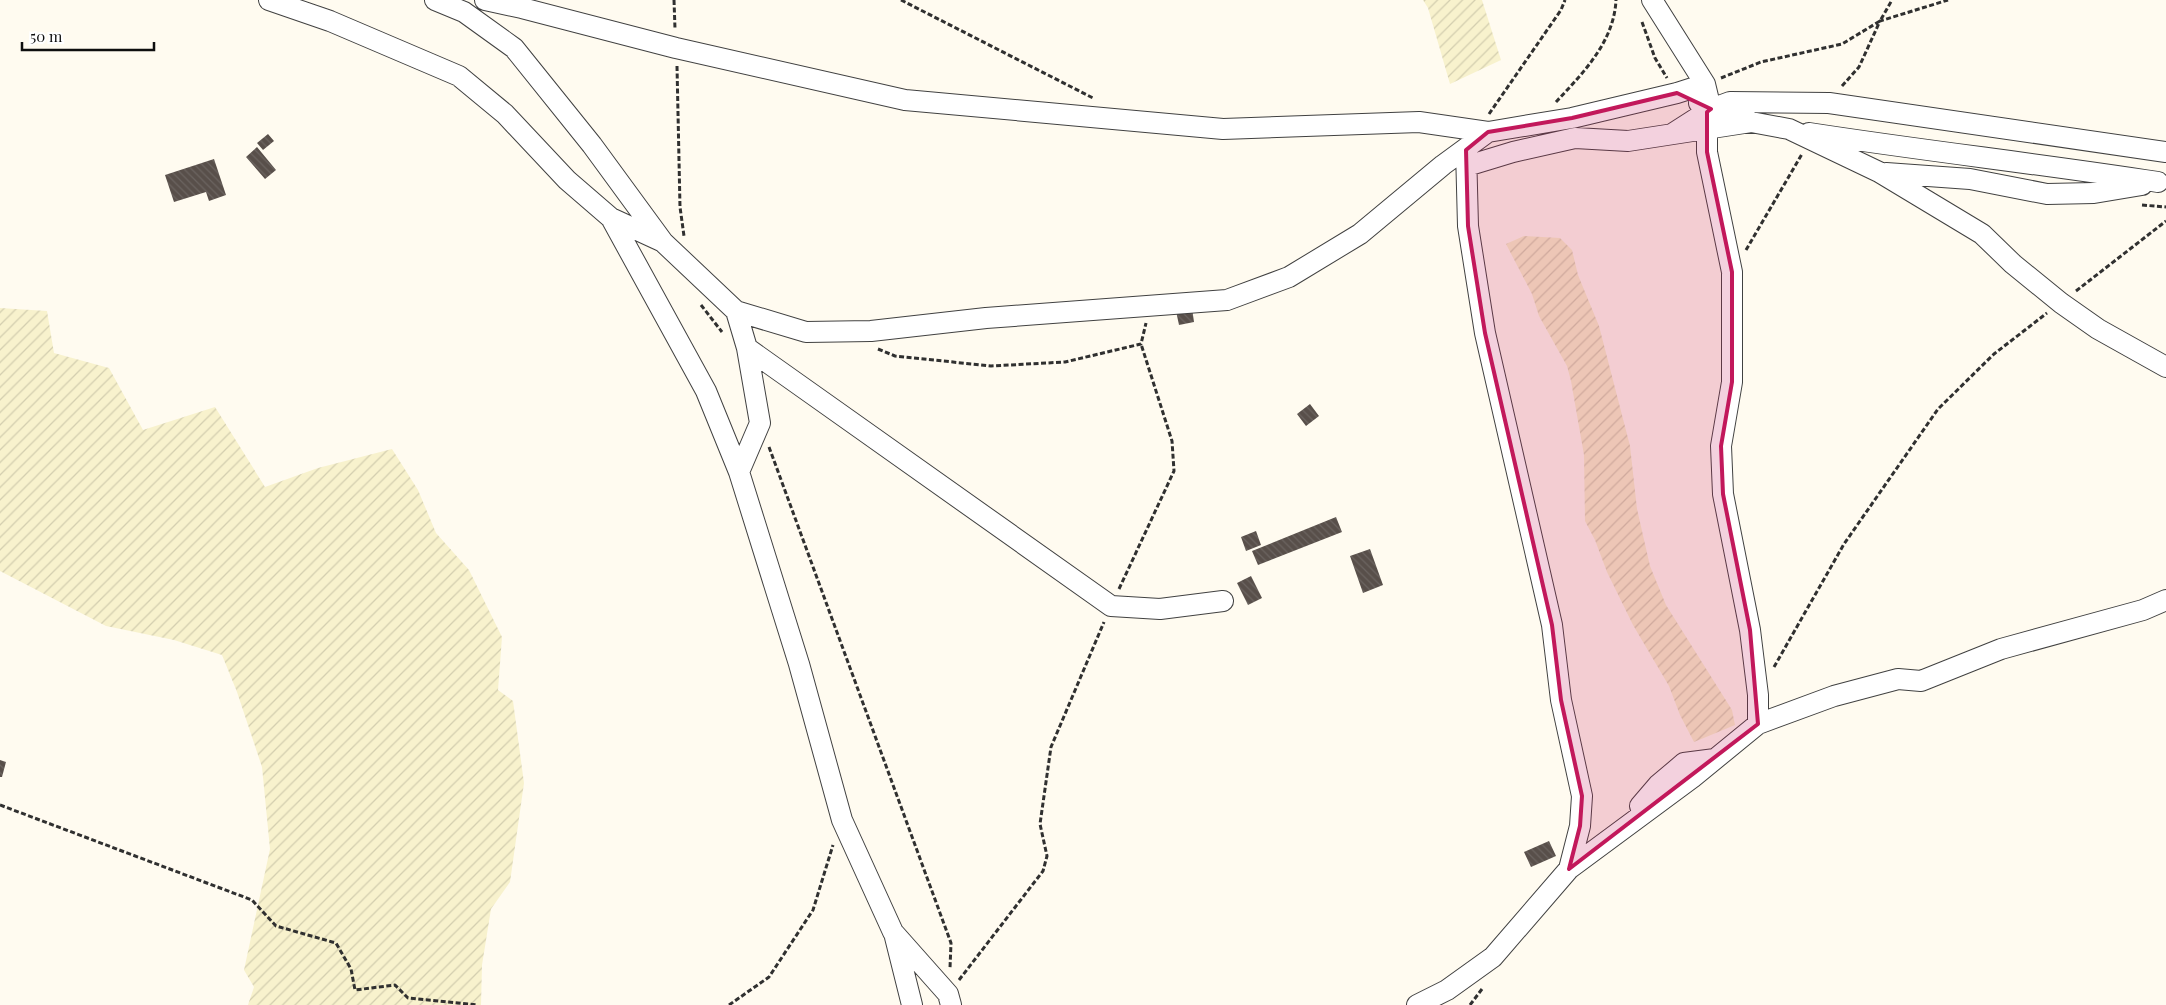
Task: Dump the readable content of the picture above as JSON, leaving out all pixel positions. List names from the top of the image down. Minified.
{"scale_bar":"50 m"}
